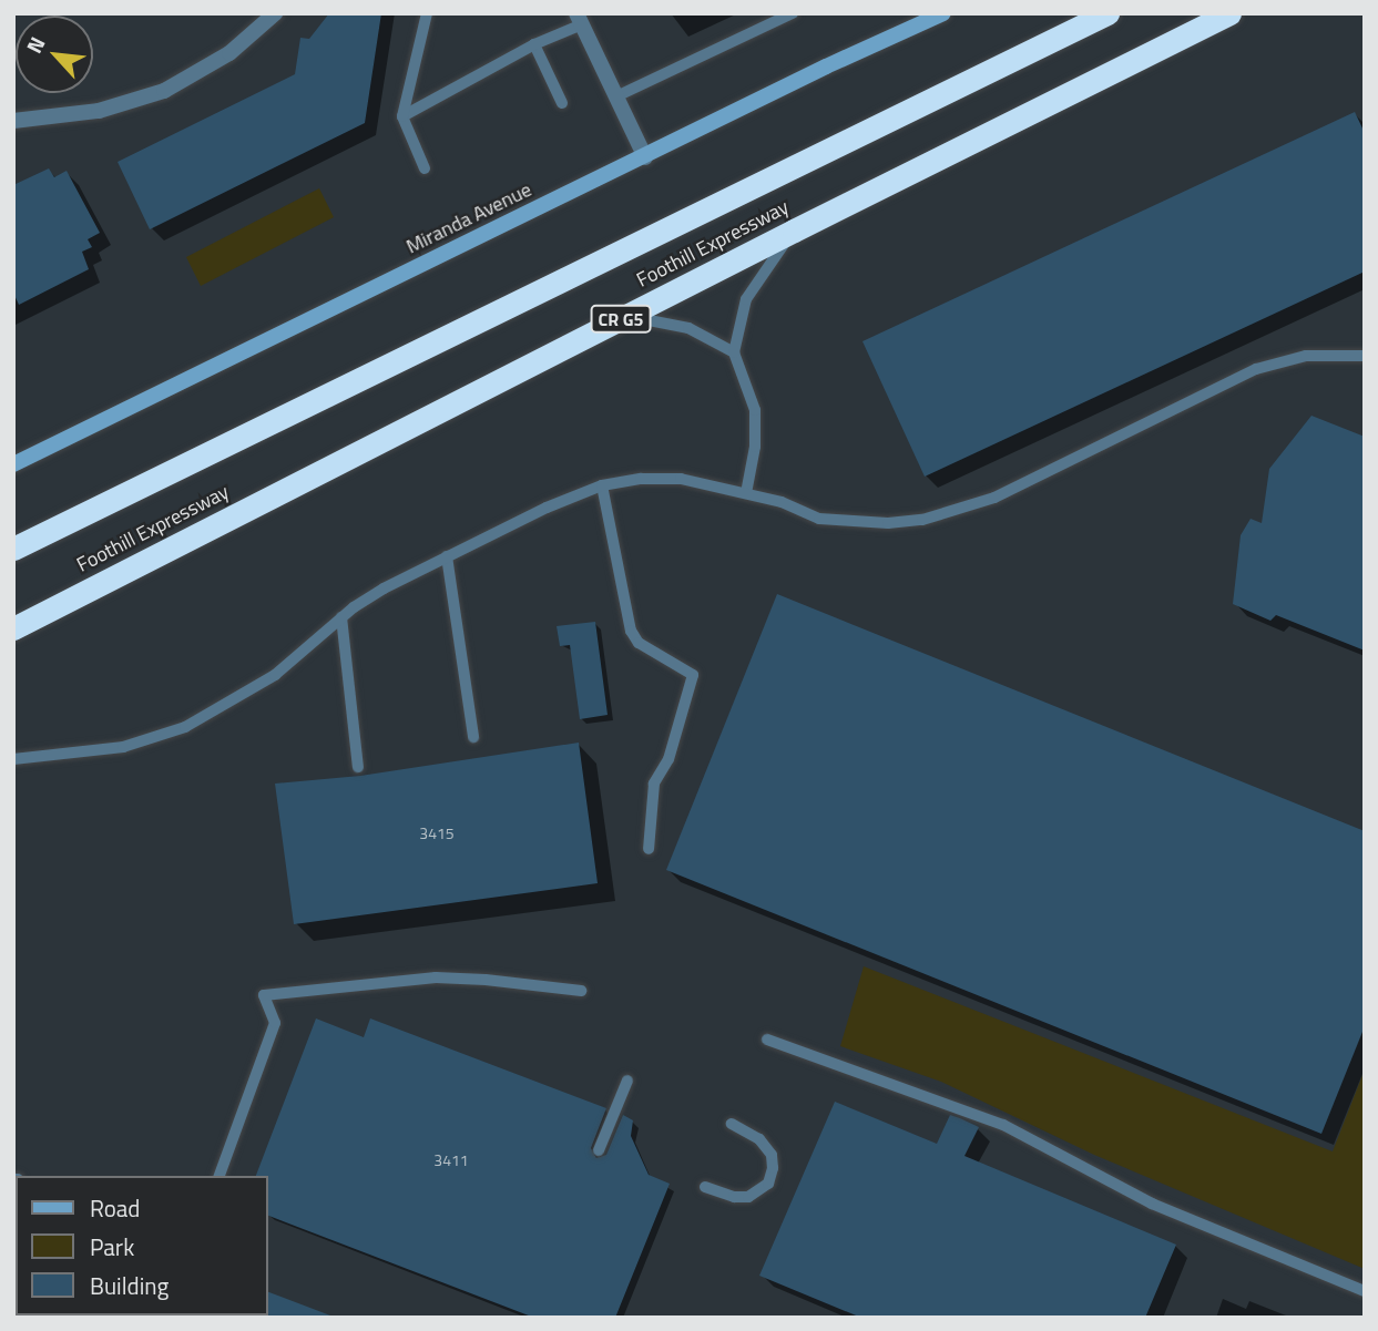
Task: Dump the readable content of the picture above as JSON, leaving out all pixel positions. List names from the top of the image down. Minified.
{"streets":{"highway":["Foothill Expressway","CR G5"],"street":["Miranda Avenue"]},"house_numbers":["3415","3411"],"legend":["Road","Park","Building"],"north":"top left"}
